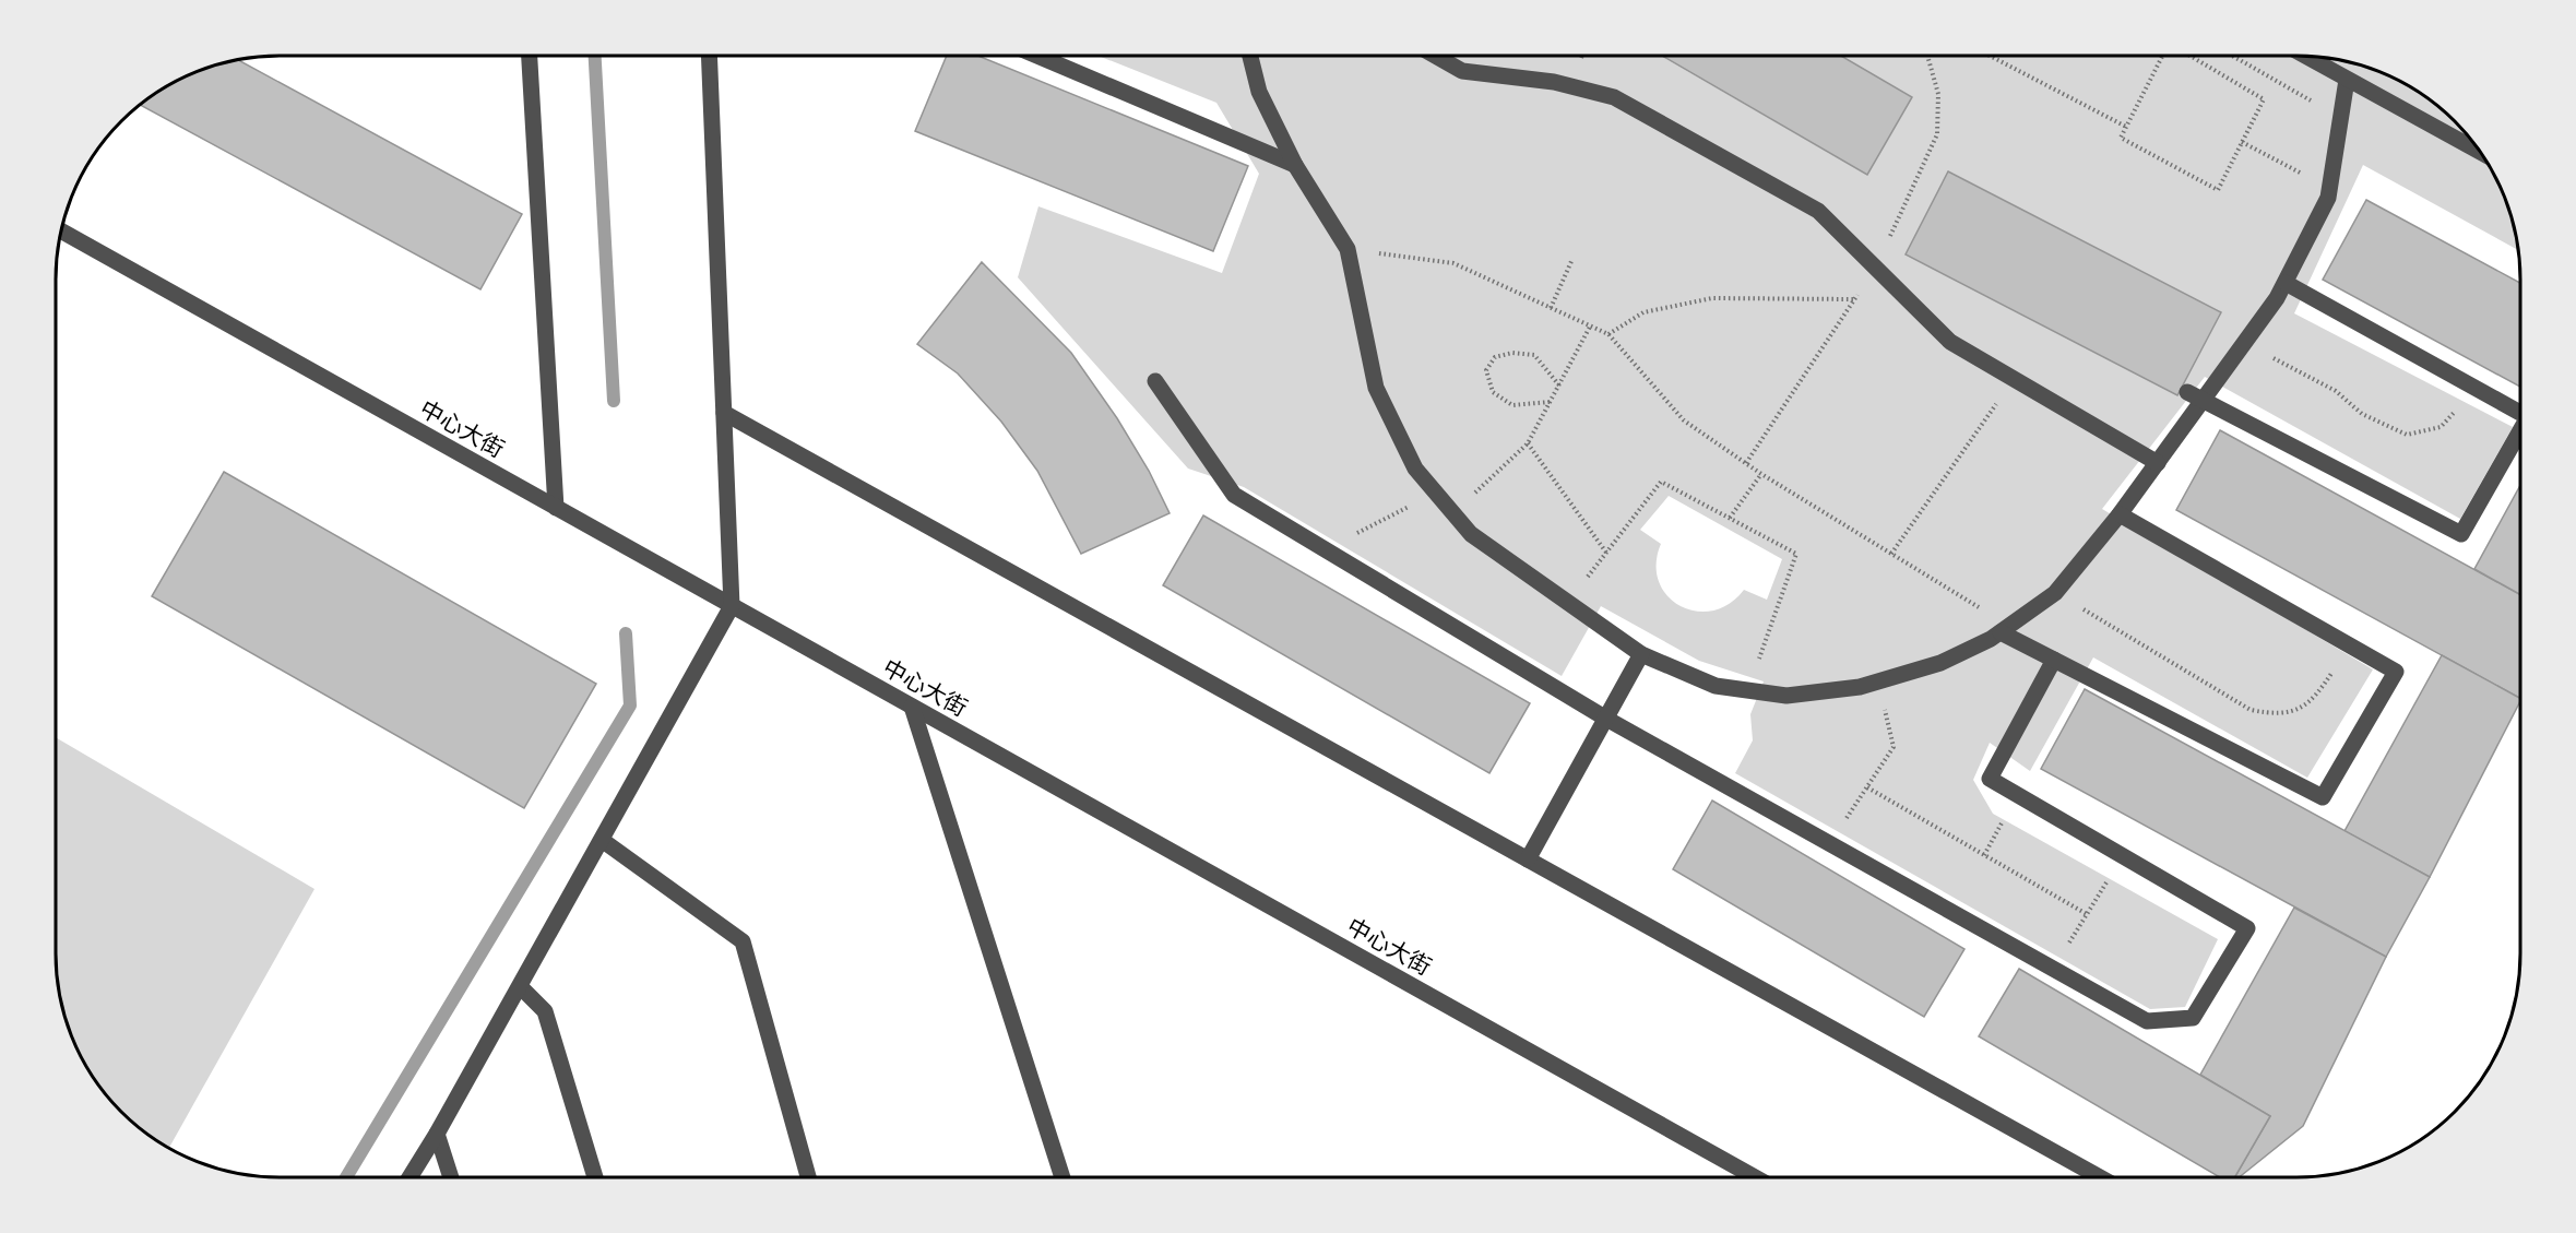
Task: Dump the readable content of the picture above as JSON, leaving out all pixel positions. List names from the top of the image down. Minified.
{"streets":{"street":["中心大街"]}}
